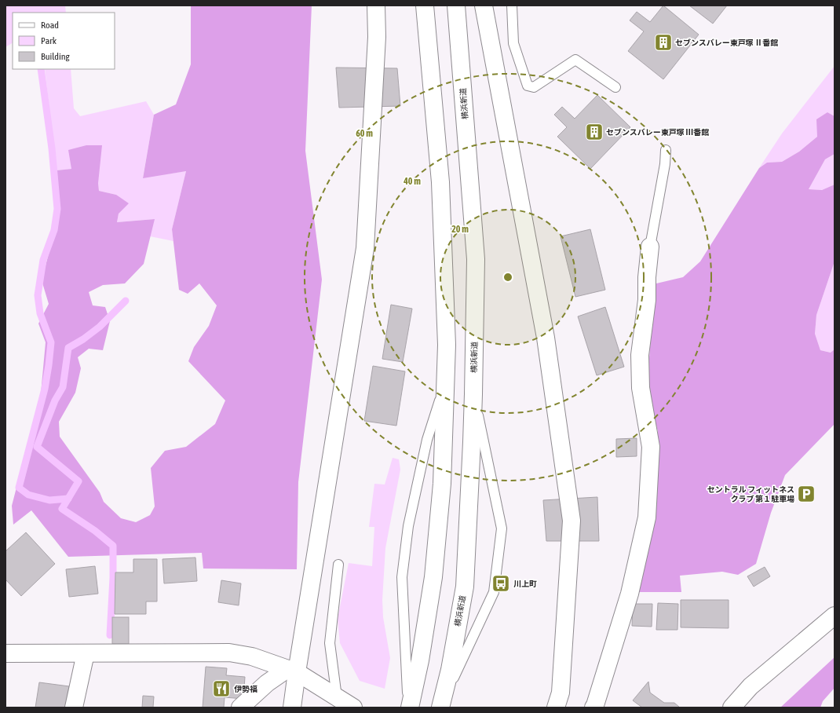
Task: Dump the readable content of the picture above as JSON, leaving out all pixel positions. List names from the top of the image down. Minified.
{"streets":{"main road":["横浜新道"]},"places":{"building":["セブンスバレー東戸塚 Ⅱ番館","セブンスバレー東戸塚 Ⅲ番館"],"parking":["セントラル フィットネス クラブ 第１駐車場"],"bus stop":["川上町"],"restaurant":["伊勢福"]},"legend":["Road","Park","Building"],"rings":["60 m","40 m","20 m"]}
